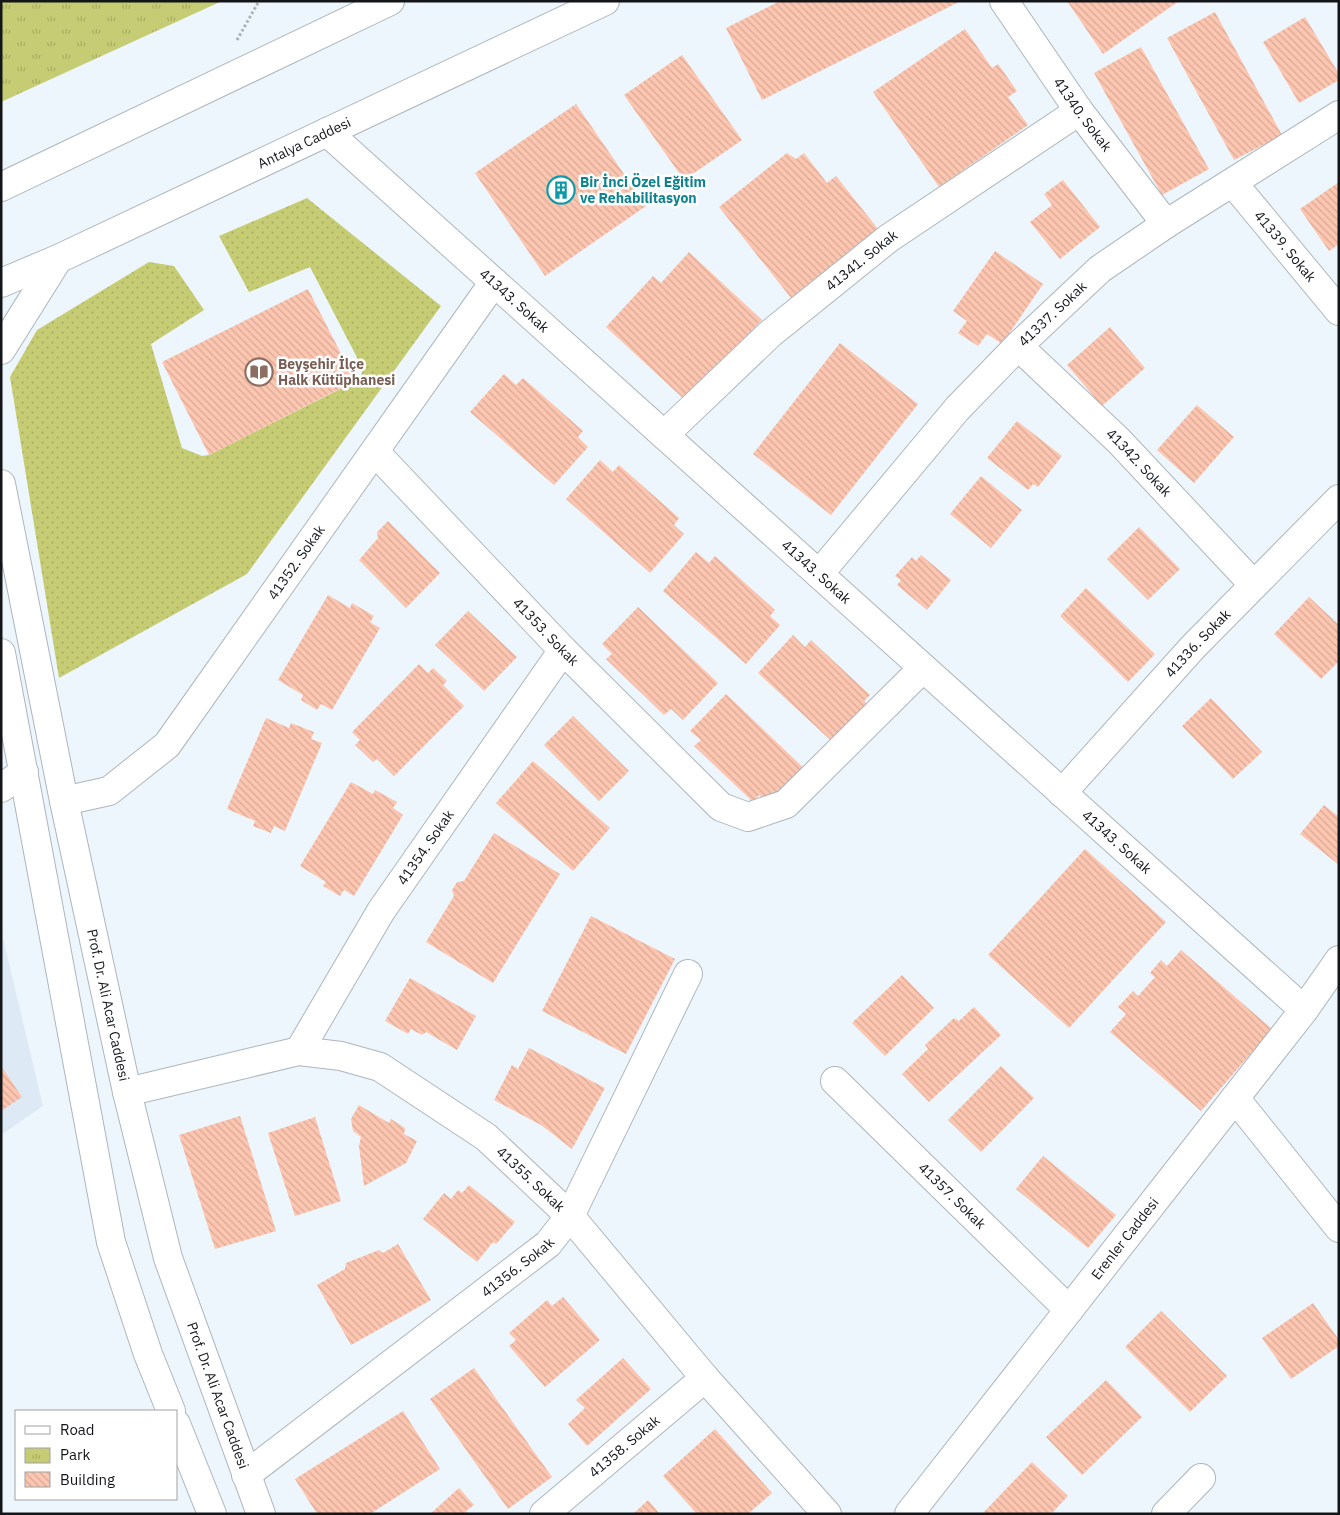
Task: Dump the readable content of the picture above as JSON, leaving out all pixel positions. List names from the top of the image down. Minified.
{"streets":{"street":["41340. Sokak","Antalya Caddesi","41339. Sokak","41341. Sokak","41343. Sokak","41337. Sokak","41342. Sokak","41352. Sokak","41353. Sokak","41336. Sokak","41354. Sokak","Prof. Dr. Ali Acar Caddesi","41355. Sokak","41357. Sokak","Erenler Caddesi","41356. Sokak","41358. Sokak"]},"crossings":[["41340. Sokak","41341. Sokak"],["41340. Sokak","41337. Sokak"],["Antalya Caddesi","41343. Sokak"],["41339. Sokak","41337. Sokak"],["41341. Sokak","41343. Sokak"],["41343. Sokak","41337. Sokak"],["41343. Sokak","41352. Sokak"],["41343. Sokak","41353. Sokak"],["41343. Sokak","41336. Sokak"],["41343. Sokak","Erenler Caddesi"],["41337. Sokak","41342. Sokak"],["41342. Sokak","41336. Sokak"],["41352. Sokak","41353. Sokak"],["41352. Sokak","Prof. Dr. Ali Acar Caddesi"],["41353. Sokak","41354. Sokak"],["41354. Sokak","41355. Sokak"],["Prof. Dr. Ali Acar Caddesi","41355. Sokak"],["Prof. Dr. Ali Acar Caddesi","41356. Sokak"],["41355. Sokak","41356. Sokak"],["41355. Sokak","41358. Sokak"],["41357. Sokak","Erenler Caddesi"]],"places":{"building":["Bir İnci Özel Eğitim ve Rehabilitasyon"],"library":["Beyşehir İlçe Halk Kütüphanesi"]},"legend":["Road","Park","Building"]}
